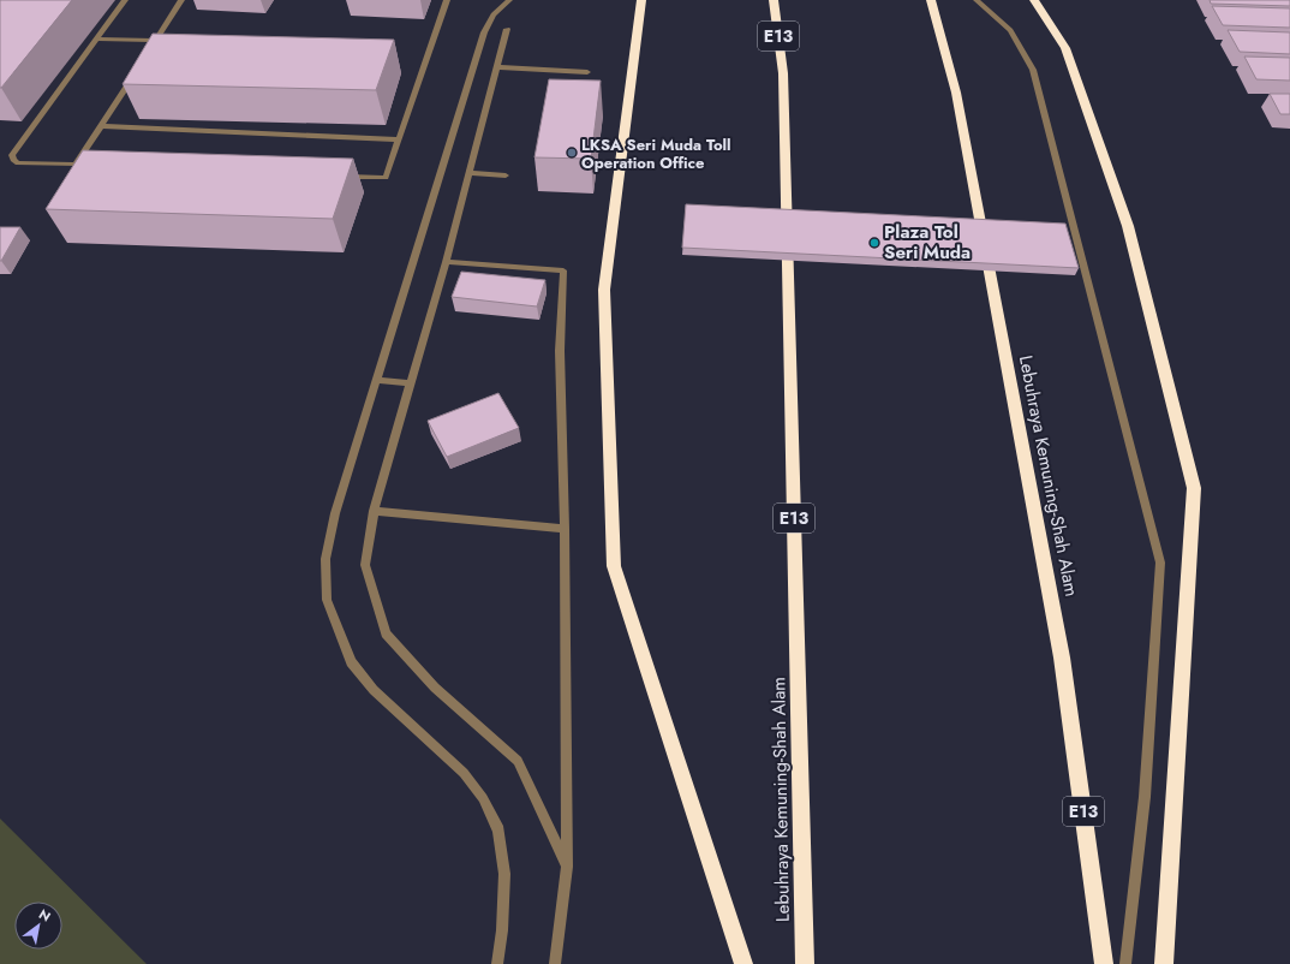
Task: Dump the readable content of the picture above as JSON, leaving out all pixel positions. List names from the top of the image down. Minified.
{"streets":{"highway":["E13","Lebuhraya Kemuning-Shah Alam"]},"places":["LKSA Seri Muda Toll Operation Office","Plaza Tol Seri Muda"],"north":"top right"}
